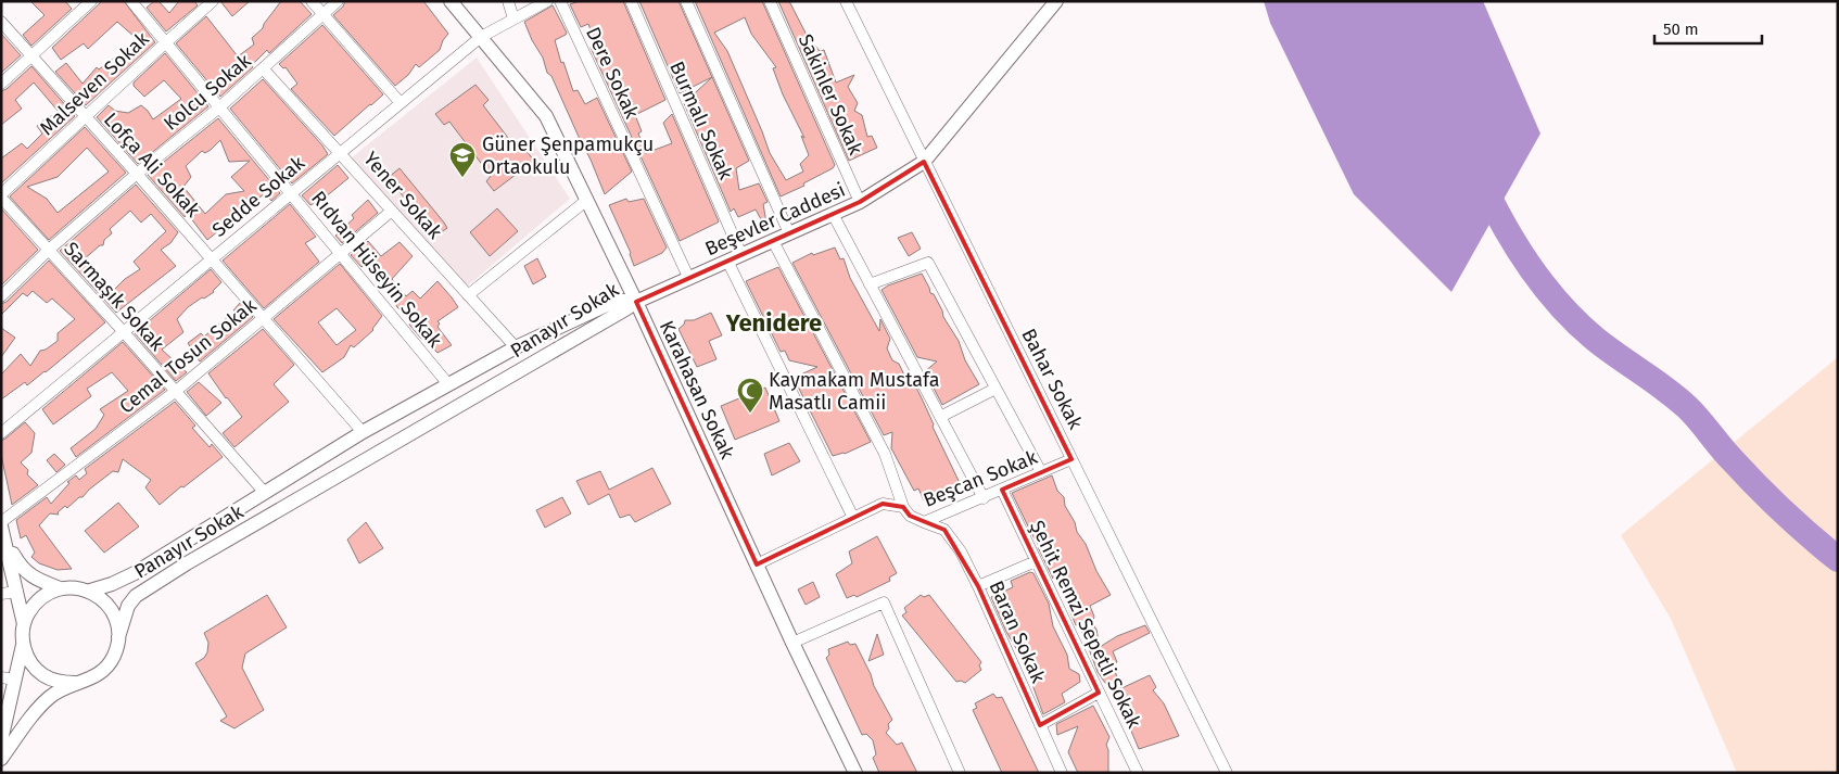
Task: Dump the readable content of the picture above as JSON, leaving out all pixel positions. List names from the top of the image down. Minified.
{"streets":{"street":["Dere Sokak","Malseven Sokak","Kolcu Sokak","Sakinler Sokak","Burmalı Sokak","Lofça Ali Sokak","Yener Sokak","Sedde Sokak","Beşevler Caddesi","Rıdvan Hüseyin Sokak","Sarmaşık Sokak","Panayır Sokak","Cemal Tosun Sokak","Bahar Sokak","Karahasan Sokak","Beşcan Sokak","Şehit Remzi Sepetli Sokak","Baran Sokak"]},"crossings":[["Dere Sokak","Beşevler Caddesi"],["Malseven Sokak","Lofça Ali Sokak"],["Malseven Sokak","Rıdvan Hüseyin Sokak"],["Malseven Sokak","Sarmaşık Sokak"],["Kolcu Sokak","Lofça Ali Sokak"],["Kolcu Sokak","Yener Sokak"],["Kolcu Sokak","Rıdvan Hüseyin Sokak"],["Kolcu Sokak","Sarmaşık Sokak"],["Sakinler Sokak","Beşevler Caddesi"],["Burmalı Sokak","Beşevler Caddesi"],["Lofça Ali Sokak","Sedde Sokak"],["Lofça Ali Sokak","Panayır Sokak"],["Lofça Ali Sokak","Cemal Tosun Sokak"],["Yener Sokak","Sedde Sokak"],["Yener Sokak","Panayır Sokak"],["Yener Sokak","Cemal Tosun Sokak"],["Sedde Sokak","Rıdvan Hüseyin Sokak"],["Sedde Sokak","Sarmaşık Sokak"],["Sedde Sokak","Karahasan Sokak"],["Beşevler Caddesi","Panayır Sokak"],["Beşevler Caddesi","Bahar Sokak"],["Beşevler Caddesi","Karahasan Sokak"],["Rıdvan Hüseyin Sokak","Panayır Sokak"],["Rıdvan Hüseyin Sokak","Cemal Tosun Sokak"],["Sarmaşık Sokak","Panayır Sokak"],["Sarmaşık Sokak","Cemal Tosun Sokak"],["Panayır Sokak","Karahasan Sokak"],["Bahar Sokak","Beşcan Sokak"],["Karahasan Sokak","Beşcan Sokak"],["Beşcan Sokak","Şehit Remzi Sepetli Sokak"],["Beşcan Sokak","Baran Sokak"]],"districts":["Yenidere"],"places":{"school or university":["Güner Şenpamukçu Ortaokulu"],"mosque":["Kaymakam Mustafa Masatlı Camii"]},"scale_bar":"50 m"}
